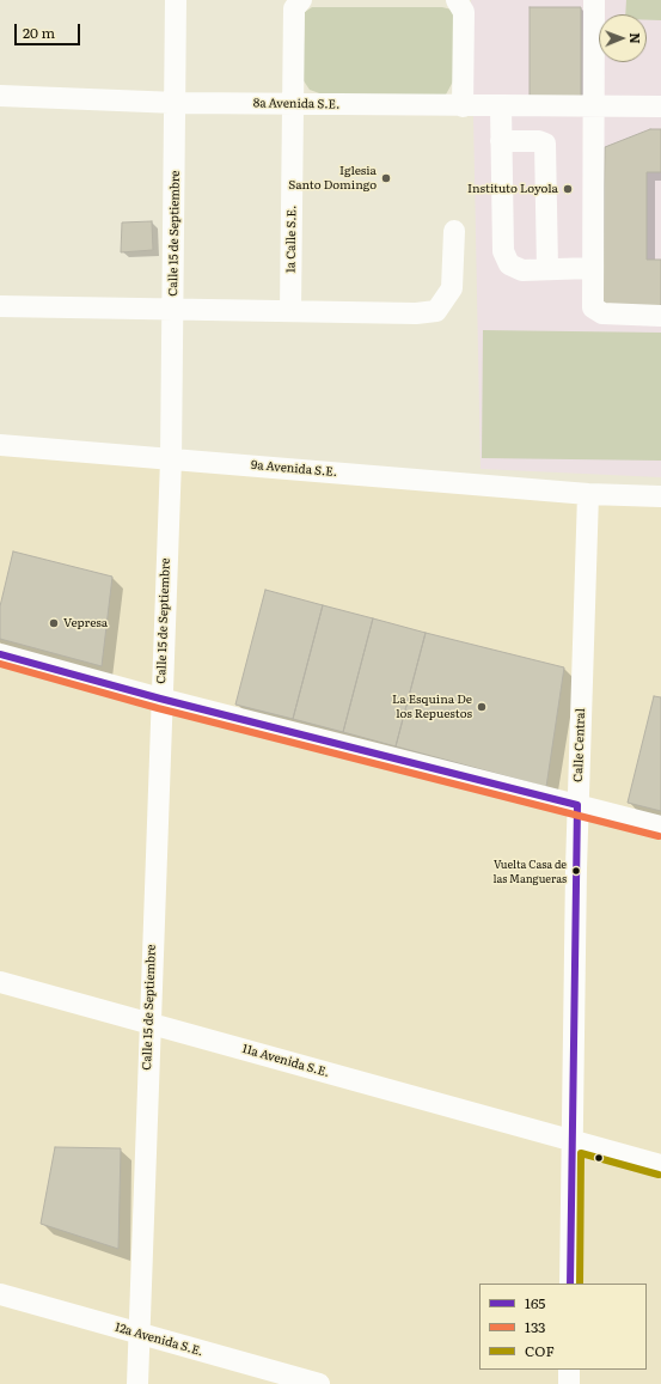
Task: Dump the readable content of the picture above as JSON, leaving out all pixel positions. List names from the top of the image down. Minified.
{"streets":{"street":["8a Avenida S.E.","Calle 15 de Septiembre","1a Calle S.E.","9a Avenida S.E.","Calle Central","11a Avenida S.E.","12a Avenida S.E."]},"crossings":[["8a Avenida S.E.","Calle 15 de Septiembre"],["8a Avenida S.E.","1a Calle S.E."],["Calle 15 de Septiembre","9a Avenida S.E."],["Calle 15 de Septiembre","11a Avenida S.E."],["Calle 15 de Septiembre","12a Avenida S.E."],["9a Avenida S.E.","Calle Central"],["Calle Central","11a Avenida S.E."]],"places":["Iglesia Santo Domingo","Instituto Loyola","Vepresa","La Esquina De los Repuestos","Vuelta Casa de las Mangueras"],"lines":["transit line 165","transit line 133","transit line COF"],"legend":["165","133","COF"],"scale_bar":"20 m","north":"right"}
